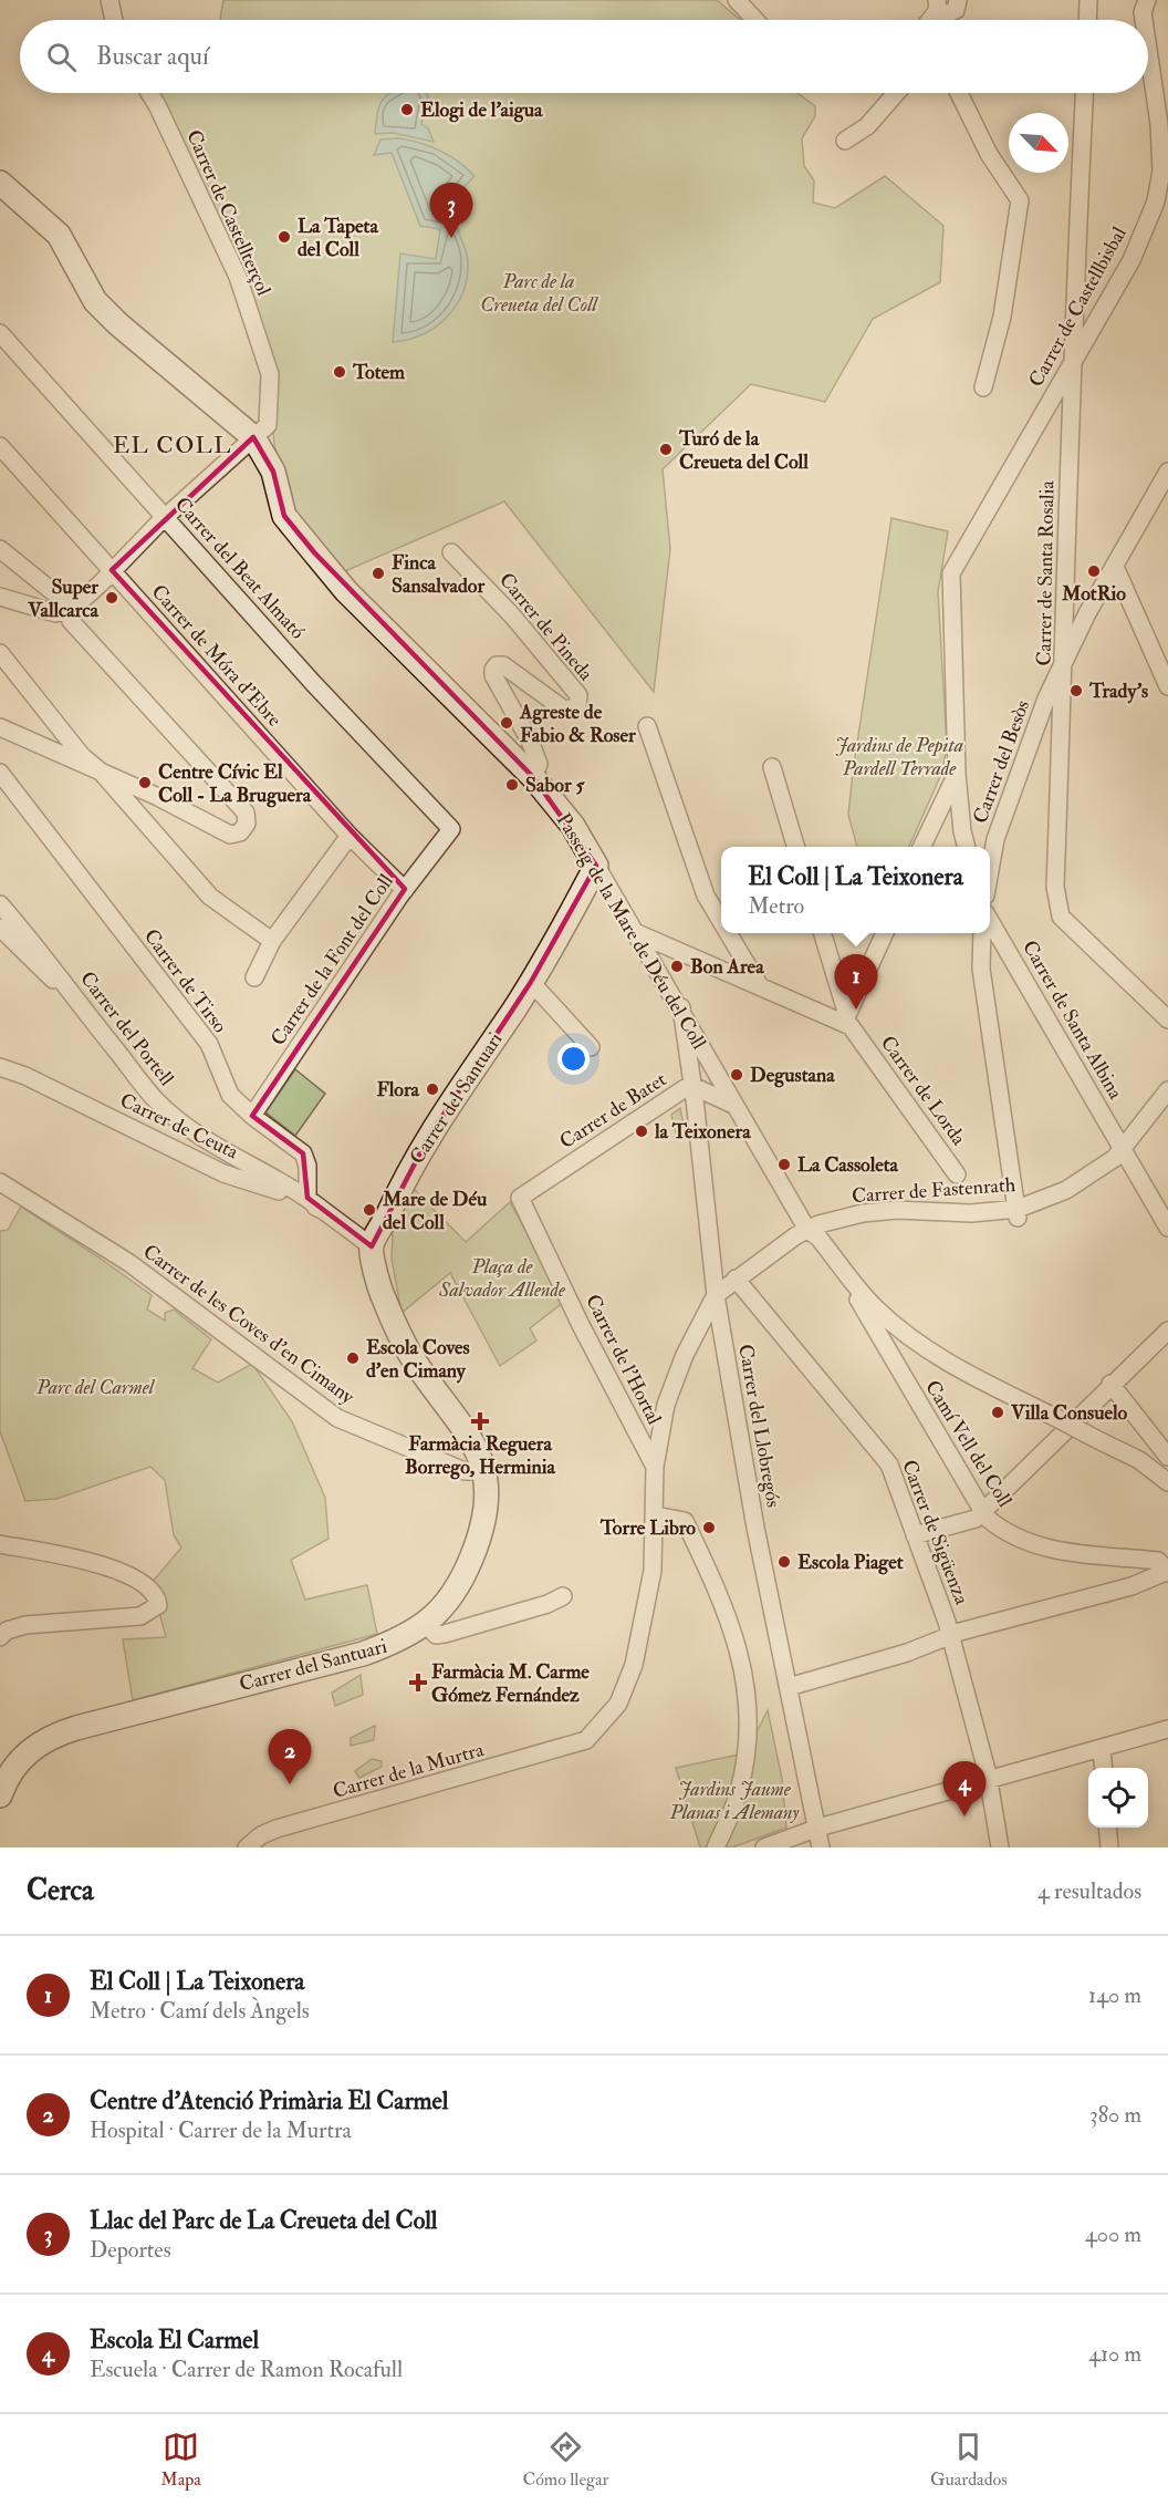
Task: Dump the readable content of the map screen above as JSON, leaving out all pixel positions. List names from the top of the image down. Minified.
{"streets":{"street":["Carrer de Castellterçol","Carrer de Castellbisbal","Carrer del Beat Almató","Carrer de Santa Rosalia","Carrer de Pineda","Carrer de Móra d'Ebre","Carrer del Besòs","Passeig de la Mare de Déu del Coll","Carrer de la Font del Coll","Carrer de Tirso","Carrer de Santa Albina","Carrer del Portell","Carrer de Lorda","Carrer del Santuari","Carrer de Batet","Carrer de Ceuta","Carrer de Fastenrath","Carrer de les Coves d'en Cimany","Carrer de l'Hortal","Carrer del Llobregós","Camí Vell del Coll","Carrer de Sigüenza","Carrer de la Murtra"]},"crossings":[["Carrer de Castellterçol","Carrer del Beat Almató"],["Carrer de Castellterçol","Carrer de Móra d'Ebre"],["Carrer de Castellterçol","Passeig de la Mare de Déu del Coll"],["Carrer de Castellbisbal","Carrer de Santa Rosalia"],["Carrer del Beat Almató","Carrer de la Font del Coll"],["Carrer de Santa Rosalia","Carrer del Besòs"],["Carrer de Pineda","Passeig de la Mare de Déu del Coll"],["Carrer de Móra d'Ebre","Carrer de la Font del Coll"],["Passeig de la Mare de Déu del Coll","Carrer de Lorda"],["Passeig de la Mare de Déu del Coll","Carrer del Santuari"],["Passeig de la Mare de Déu del Coll","Carrer de Batet"],["Passeig de la Mare de Déu del Coll","Carrer de Fastenrath"],["Passeig de la Mare de Déu del Coll","Carrer del Llobregós"],["Passeig de la Mare de Déu del Coll","Camí Vell del Coll"],["Carrer de la Font del Coll","Carrer de Tirso"],["Carrer de Tirso","Carrer del Portell"],["Carrer de Santa Albina","Carrer de Fastenrath"],["Carrer del Santuari","Carrer de Ceuta"],["Carrer del Santuari","Carrer de les Coves d'en Cimany"],["Carrer de Batet","Carrer de l'Hortal"],["Carrer de Batet","Carrer del Llobregós"],["Carrer de Fastenrath","Carrer de l'Hortal"],["Carrer de Fastenrath","Carrer del Llobregós"],["Carrer de Fastenrath","Camí Vell del Coll"],["Carrer de Fastenrath","Carrer de Sigüenza"],["Carrer de Fastenrath","Carrer de la Murtra"]],"districts":["EL COLL"],"parks":["Parc de la Creueta del Coll","Jardins de Pepita Pardell Terrade","Plaça de Salvador Allende","Parc del Carmel","Jardins Jaume Planas i Alemany"],"places":{"other":["Elogi de l'aigua","La Tapeta del Coll","Totem","Turó de la Creueta del Coll","MotRio","Finca Sansalvador","Super Vallcarca","Trady's","Agreste de Fabio & Roser","Centre Cívic El Coll - La Bruguera","Sabor 5","Bon Area","Degustana","Flora","la Teixonera","La Cassoleta","Mare de Déu del Coll","Escola Coves d'en Cimany","Villa Consuelo","Torre Libro","Escola Piaget"],"health":["Farmàcia Reguera Borrego, Herminia","Farmàcia M. Carme Gómez Fernández"]},"north":"bottom right","page":{"search":"Buscar aquí","pins":["3","1","2","4"],"popup":["El Coll | La Teixonera","Metro"],"heading":["Cerca","4 resultados"],"list":[{"mark":"1","name":"El Coll | La Teixonera","note":"Metro · Camí dels Àngels","value":"140 m"},{"mark":"2","name":"Centre d'Atenció Primària El Carmel","note":"Hospital · Carrer de la Murtra","value":"380 m"},{"mark":"3","name":"Llac del Parc de La Creueta del Coll","note":"Deportes","value":"400 m"},{"mark":"4","name":"Escola El Carmel","note":"Escuela · Carrer de Ramon Rocafull","value":"410 m"}],"nav":["Mapa","Cómo llegar","Guardados"]}}
